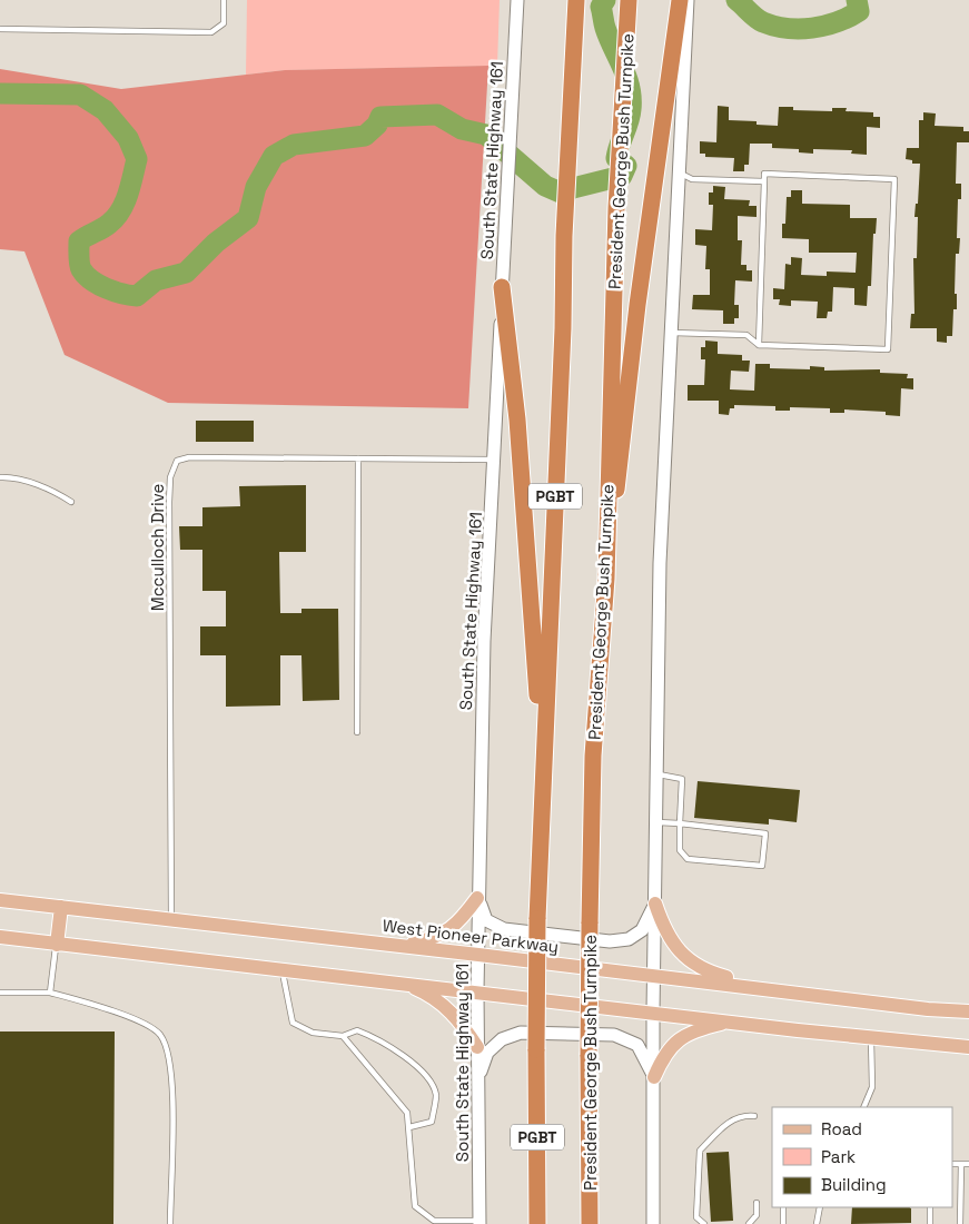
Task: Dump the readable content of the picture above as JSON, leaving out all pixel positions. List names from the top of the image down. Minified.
{"streets":{"highway":["President George Bush Turnpike","PGBT"],"main road":["South State Highway 161","West Pioneer Parkway"],"lane":["Mcculloch Drive"]},"crossings":[["South State Highway 161","Mcculloch Drive"],["South State Highway 161","West Pioneer Parkway"],["Mcculloch Drive","West Pioneer Parkway"]],"legend":["Road","Park","Building"]}
